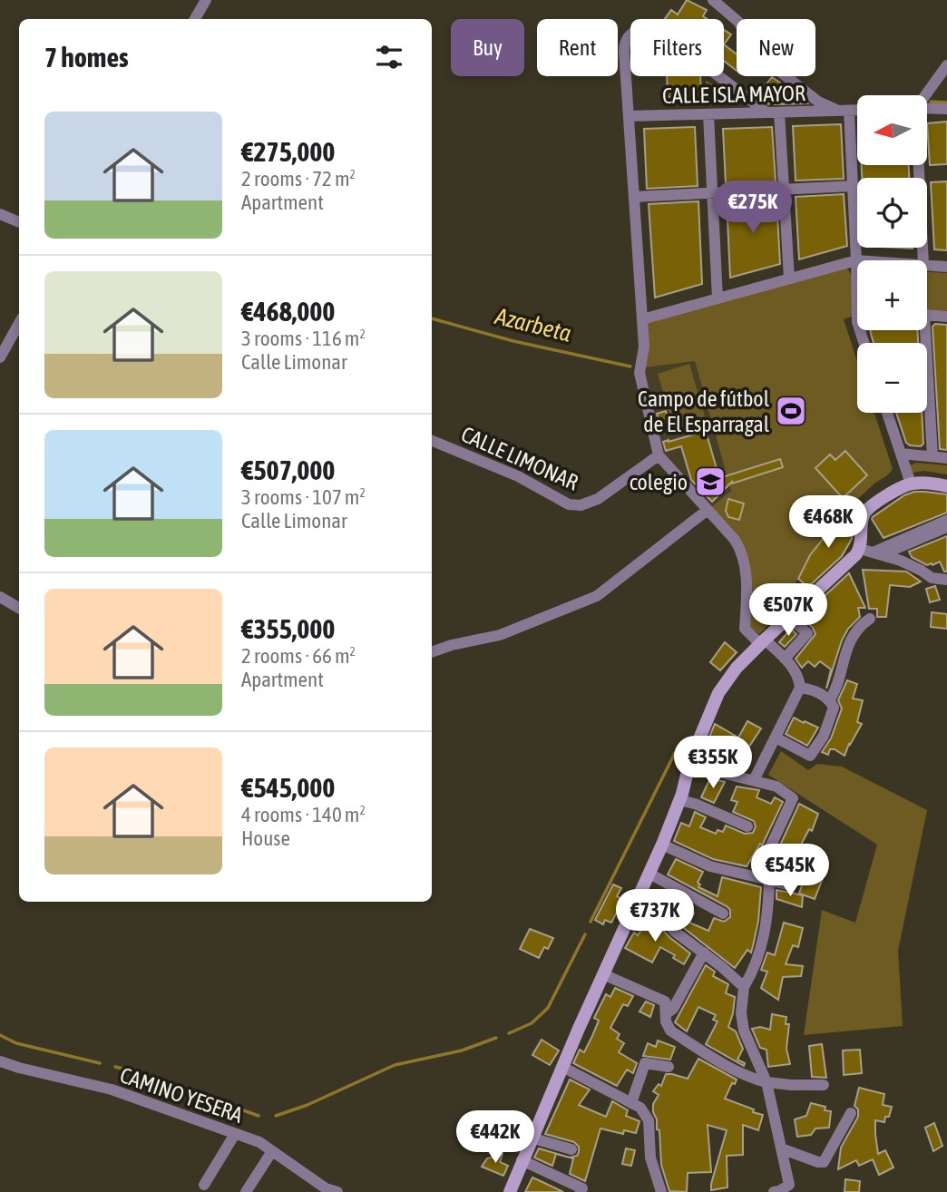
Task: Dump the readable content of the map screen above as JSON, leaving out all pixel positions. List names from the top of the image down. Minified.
{"streets":{"street":["CALLE ISLA MAYOR","CALLE LIMONAR","CAMINO YESERA"]},"water":["Azarbeta"],"places":{"sports":["Campo de fútbol de El Esparragal"],"school or university":["colegio"]},"north":"left","page":{"chip":["Buy","Rent","Filters","New"],"heading":"7 homes","map_buttons":["+","−"],"list":[{"name":"€275,000","note":"2 rooms · 72 m² · Apartment"},{"name":"€468,000","note":"3 rooms · 116 m² · Calle Limonar"},{"name":"€507,000","note":"3 rooms · 107 m² · Calle Limonar"},{"name":"€355,000","note":"2 rooms · 66 m² · Apartment"},{"name":"€545,000","note":"4 rooms · 140 m² · House"}],"price":["€275K","€468K","€507K","€355K","€545K","€737K","€442K"]}}
